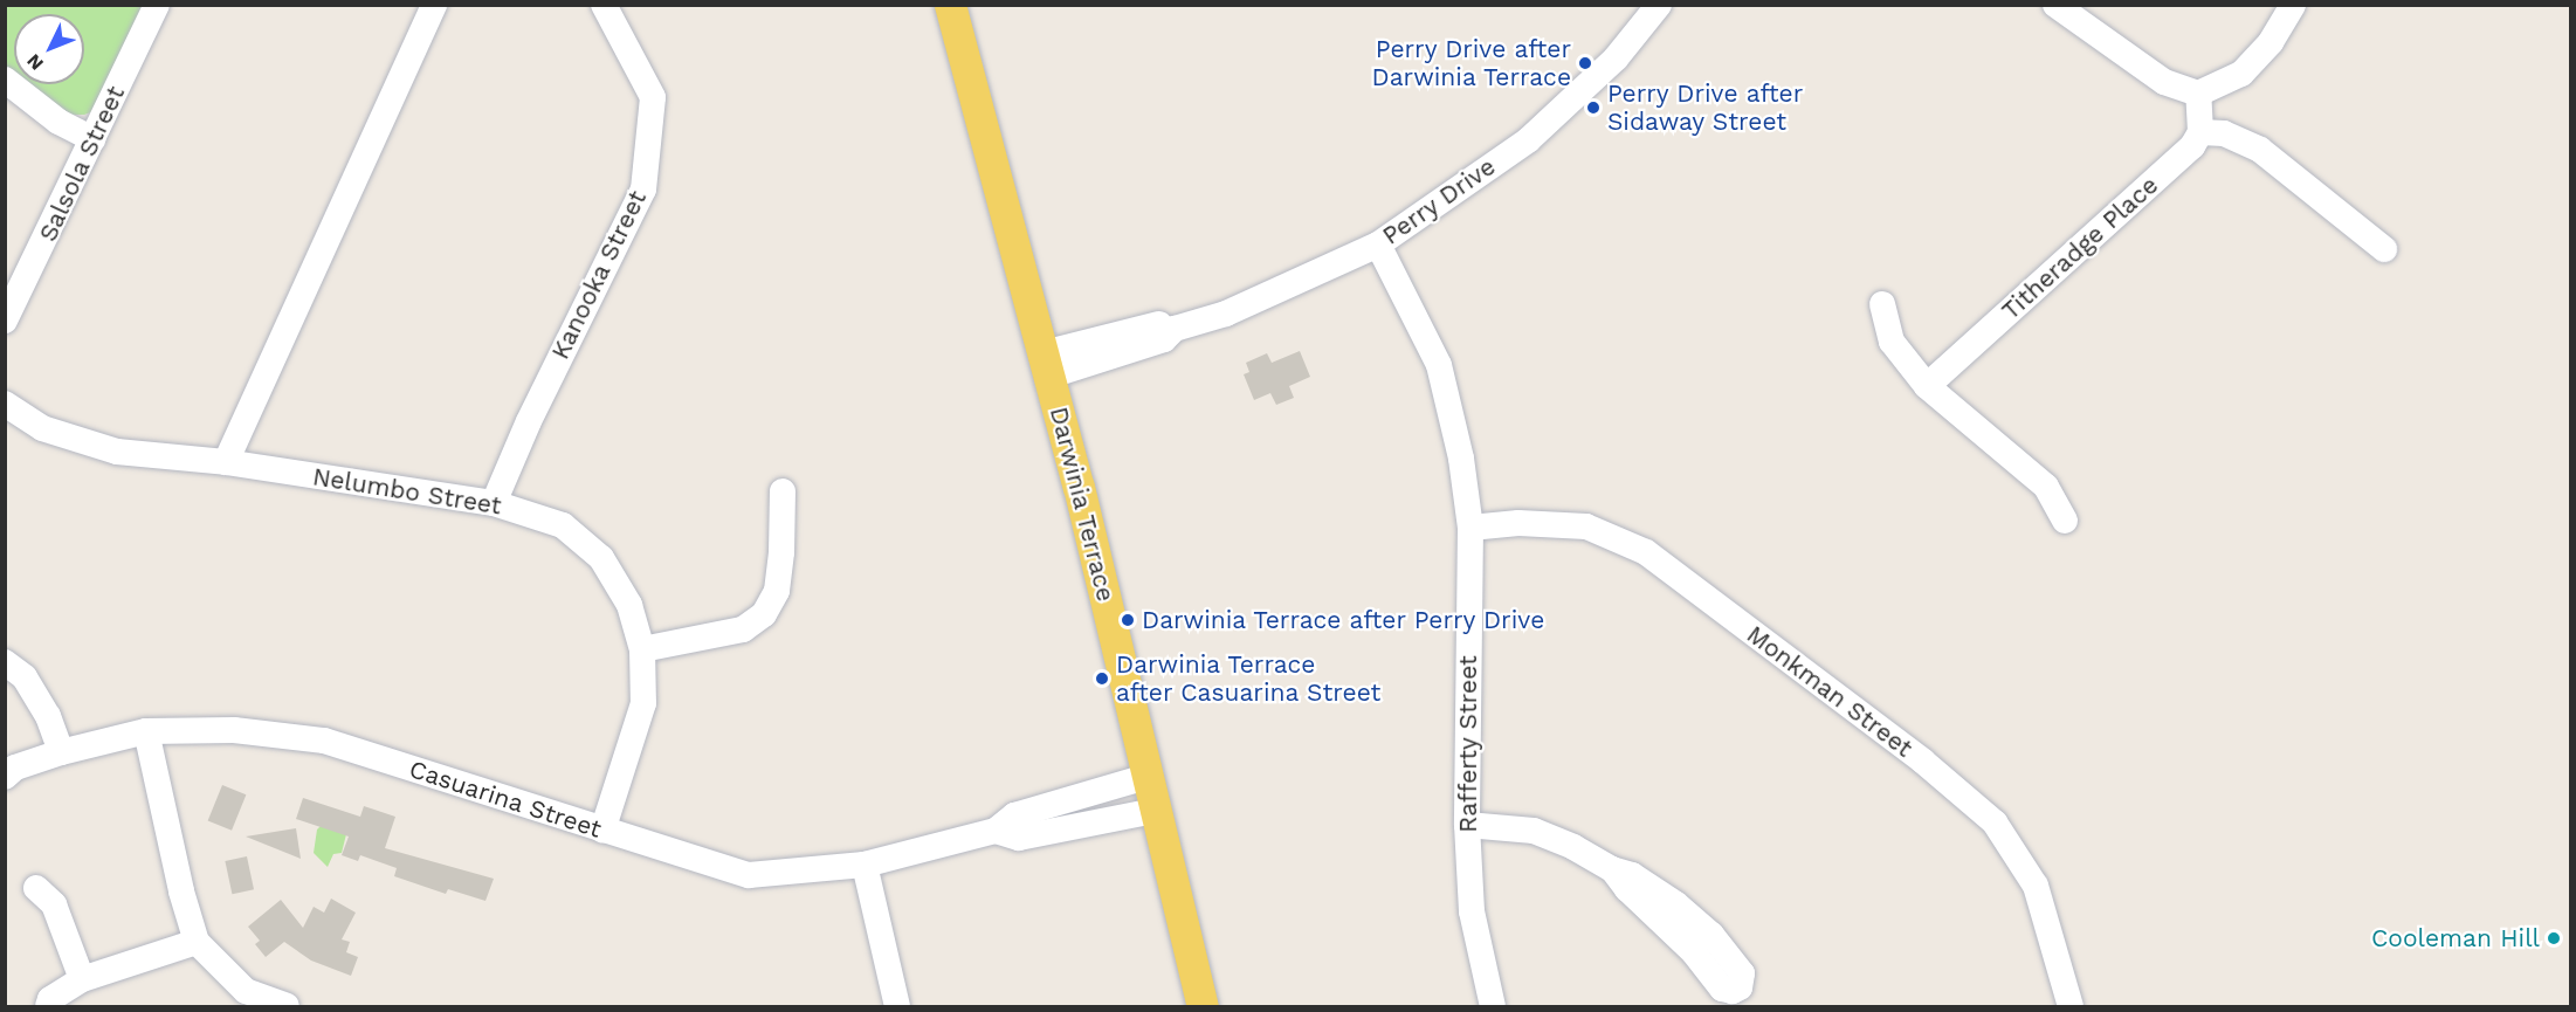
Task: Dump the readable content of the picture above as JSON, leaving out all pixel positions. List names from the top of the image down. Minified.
{"streets":{"main road":["Darwinia Terrace"],"street":["Salsola Street","Perry Drive","Titheradge Place","Kanooka Street","Nelumbo Street","Monkman Street","Rafferty Street","Casuarina Street"]},"crossings":[["Perry Drive","Darwinia Terrace"],["Perry Drive","Rafferty Street"],["Kanooka Street","Nelumbo Street"],["Nelumbo Street","Casuarina Street"],["Darwinia Terrace","Casuarina Street"],["Monkman Street","Rafferty Street"]],"places":["Perry Drive after Darwinia Terrace","Perry Drive after Sidaway Street","Darwinia Terrace after Perry Drive","Darwinia Terrace after Casuarina Street","Cooleman Hill"],"north":"bottom left"}
